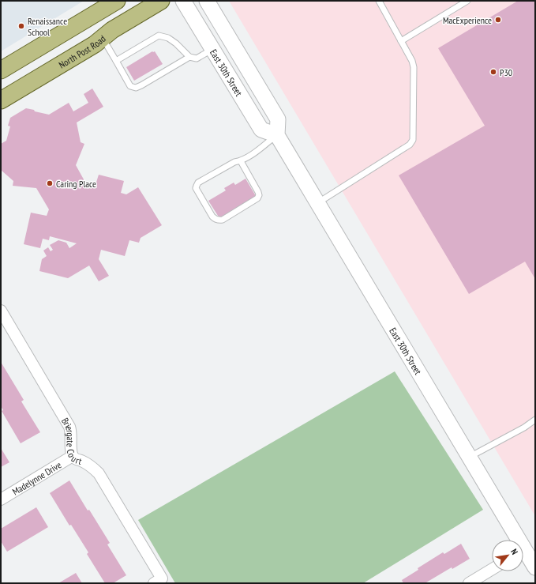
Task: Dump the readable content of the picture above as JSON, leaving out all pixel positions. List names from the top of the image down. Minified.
{"streets":{"main road":["North Post Road","East 30th Street"],"street":["Briergate Court","Madelynne Drive"]},"crossings":[["Briergate Court","Madelynne Drive"]],"places":["MacExperience","Renaissance School","P30","Caring Place"],"north":"top right"}
